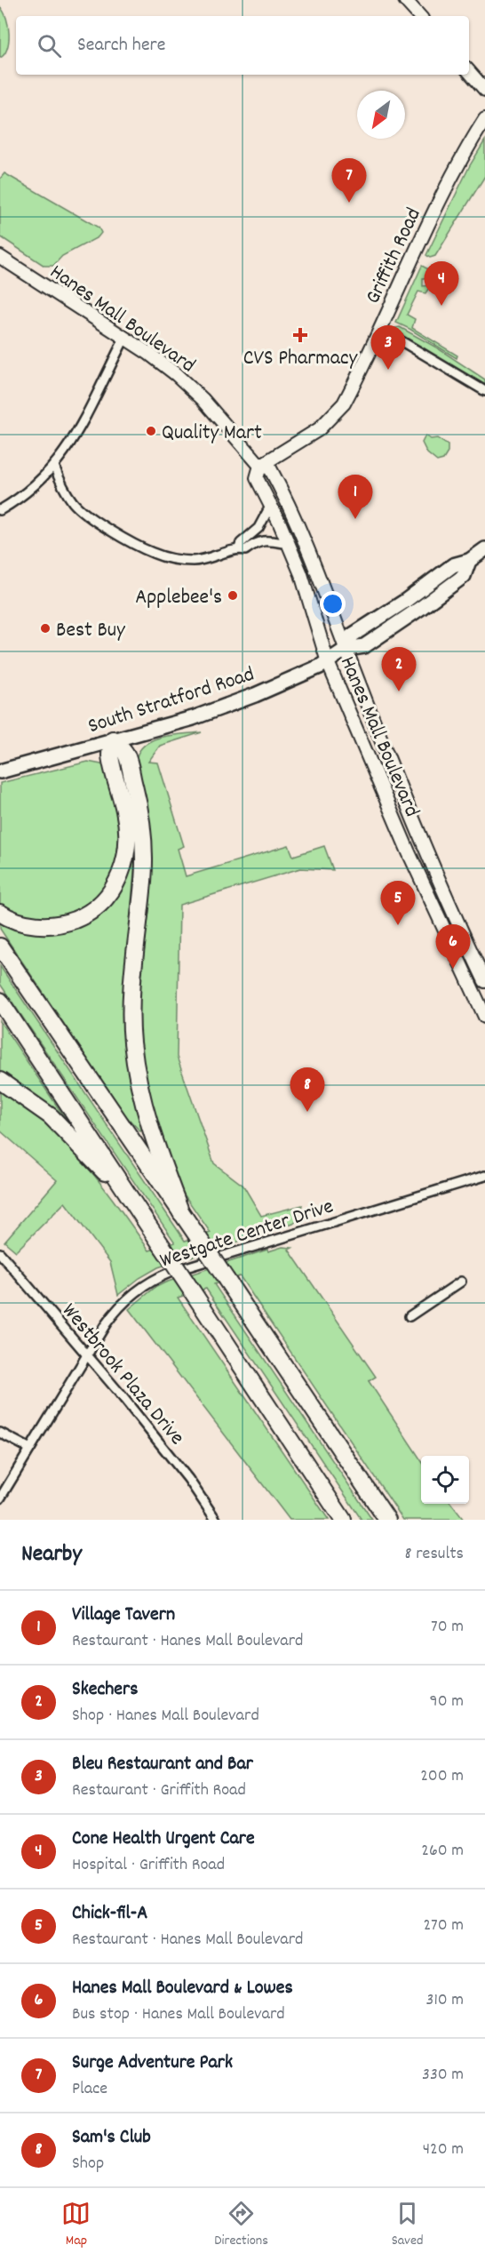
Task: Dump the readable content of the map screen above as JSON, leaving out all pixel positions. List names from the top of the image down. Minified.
{"streets":{"main road":["Griffith Road","Hanes Mall Boulevard","South Stratford Road"],"street":["Westgate Center Drive","Westbrook Plaza Drive"]},"crossings":[["Griffith Road","Hanes Mall Boulevard"],["Hanes Mall Boulevard","South Stratford Road"],["Westgate Center Drive","Westbrook Plaza Drive"]],"places":{"health":["CVS Pharmacy"],"other":["Quality Mart","Applebee's","Best Buy"]},"north":"bottom left","page":{"search":"Search here","pins":["7","4","3","1","2","5","6","8"],"heading":["Nearby","8 results"],"list":[{"mark":"1","name":"Village Tavern","note":"Restaurant · Hanes Mall Boulevard","value":"70 m"},{"mark":"2","name":"Skechers","note":"Shop · Hanes Mall Boulevard","value":"90 m"},{"mark":"3","name":"Bleu Restaurant and Bar","note":"Restaurant · Griffith Road","value":"200 m"},{"mark":"4","name":"Cone Health Urgent Care","note":"Hospital · Griffith Road","value":"260 m"},{"mark":"5","name":"Chick-fil-A","note":"Restaurant · Hanes Mall Boulevard","value":"270 m"},{"mark":"6","name":"Hanes Mall Boulevard & Lowes","note":"Bus stop · Hanes Mall Boulevard","value":"310 m"},{"mark":"7","name":"Surge Adventure Park","note":"Place","value":"330 m"},{"mark":"8","name":"Sam's Club","note":"Shop","value":"420 m"}],"nav":["Map","Directions","Saved"]}}
